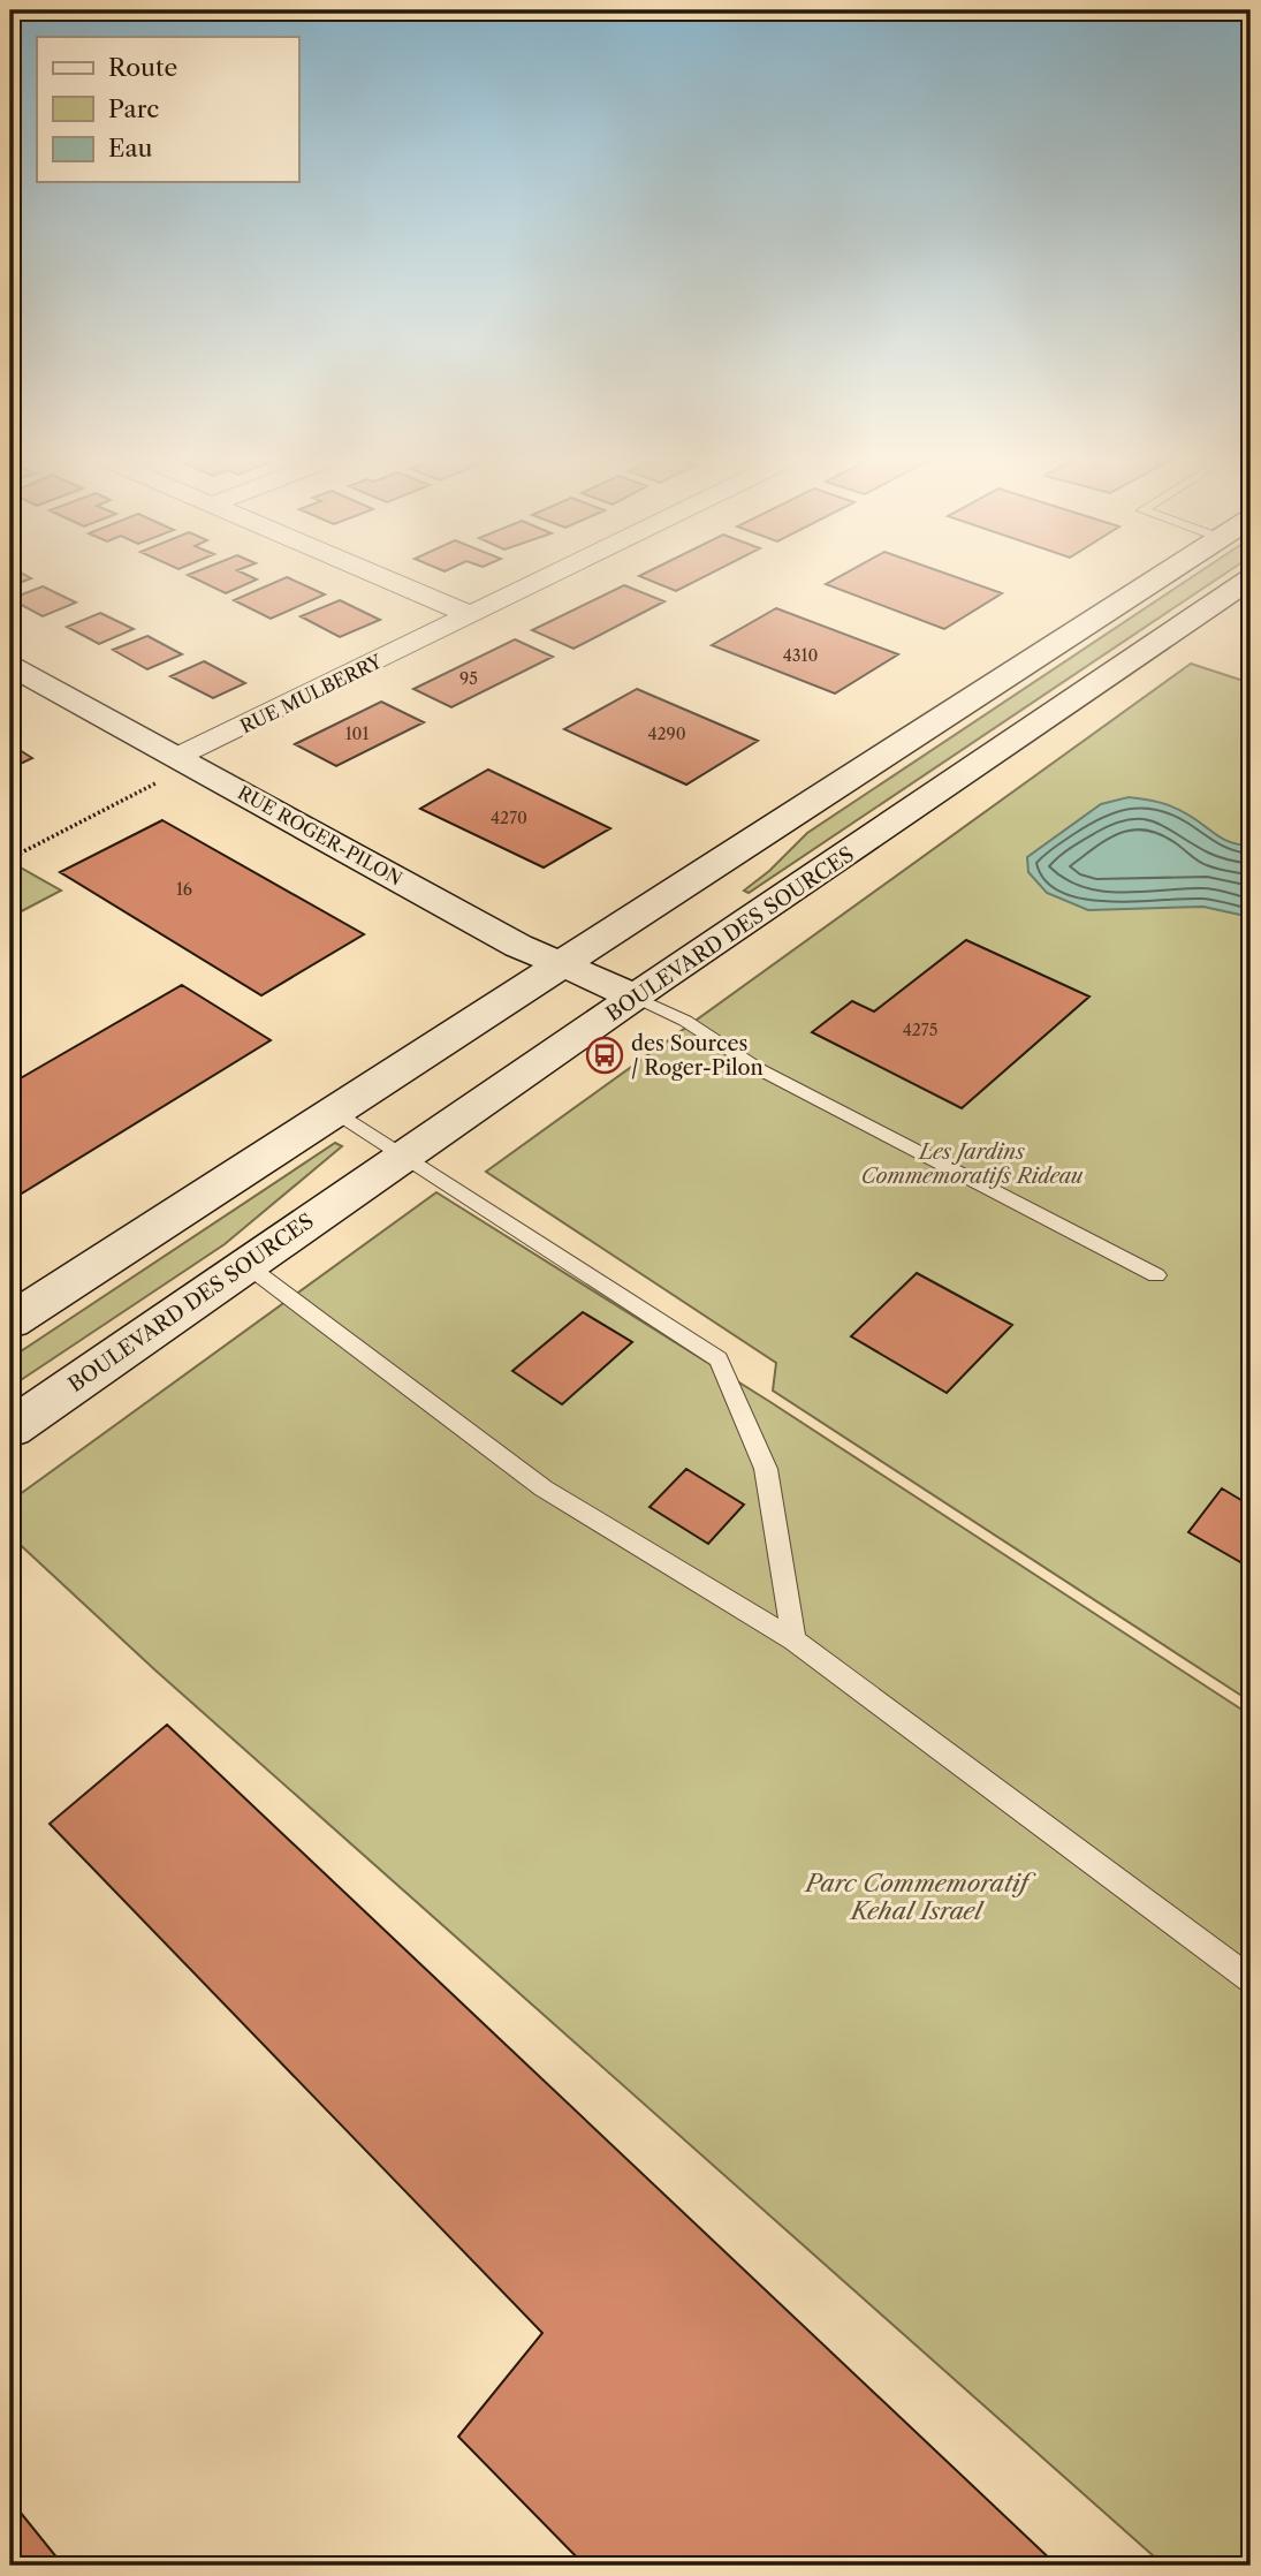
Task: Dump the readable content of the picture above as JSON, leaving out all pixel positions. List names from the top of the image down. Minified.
{"streets":{"main road":["RUE ROGER-PILON","BOULEVARD DES SOURCES"],"street":["RUE MULBERRY"]},"crossings":[["RUE MULBERRY","RUE ROGER-PILON"],["RUE ROGER-PILON","BOULEVARD DES SOURCES"]],"parks":["Les Jardins Commemoratifs Rideau","Parc Commemoratif Kehal Israel"],"places":{"bus stop":["des Sources / Roger-Pilon"]},"house_numbers":["4310","95","101","4290","4270","16","4275"],"legend":["Route","Parc","Eau"]}
